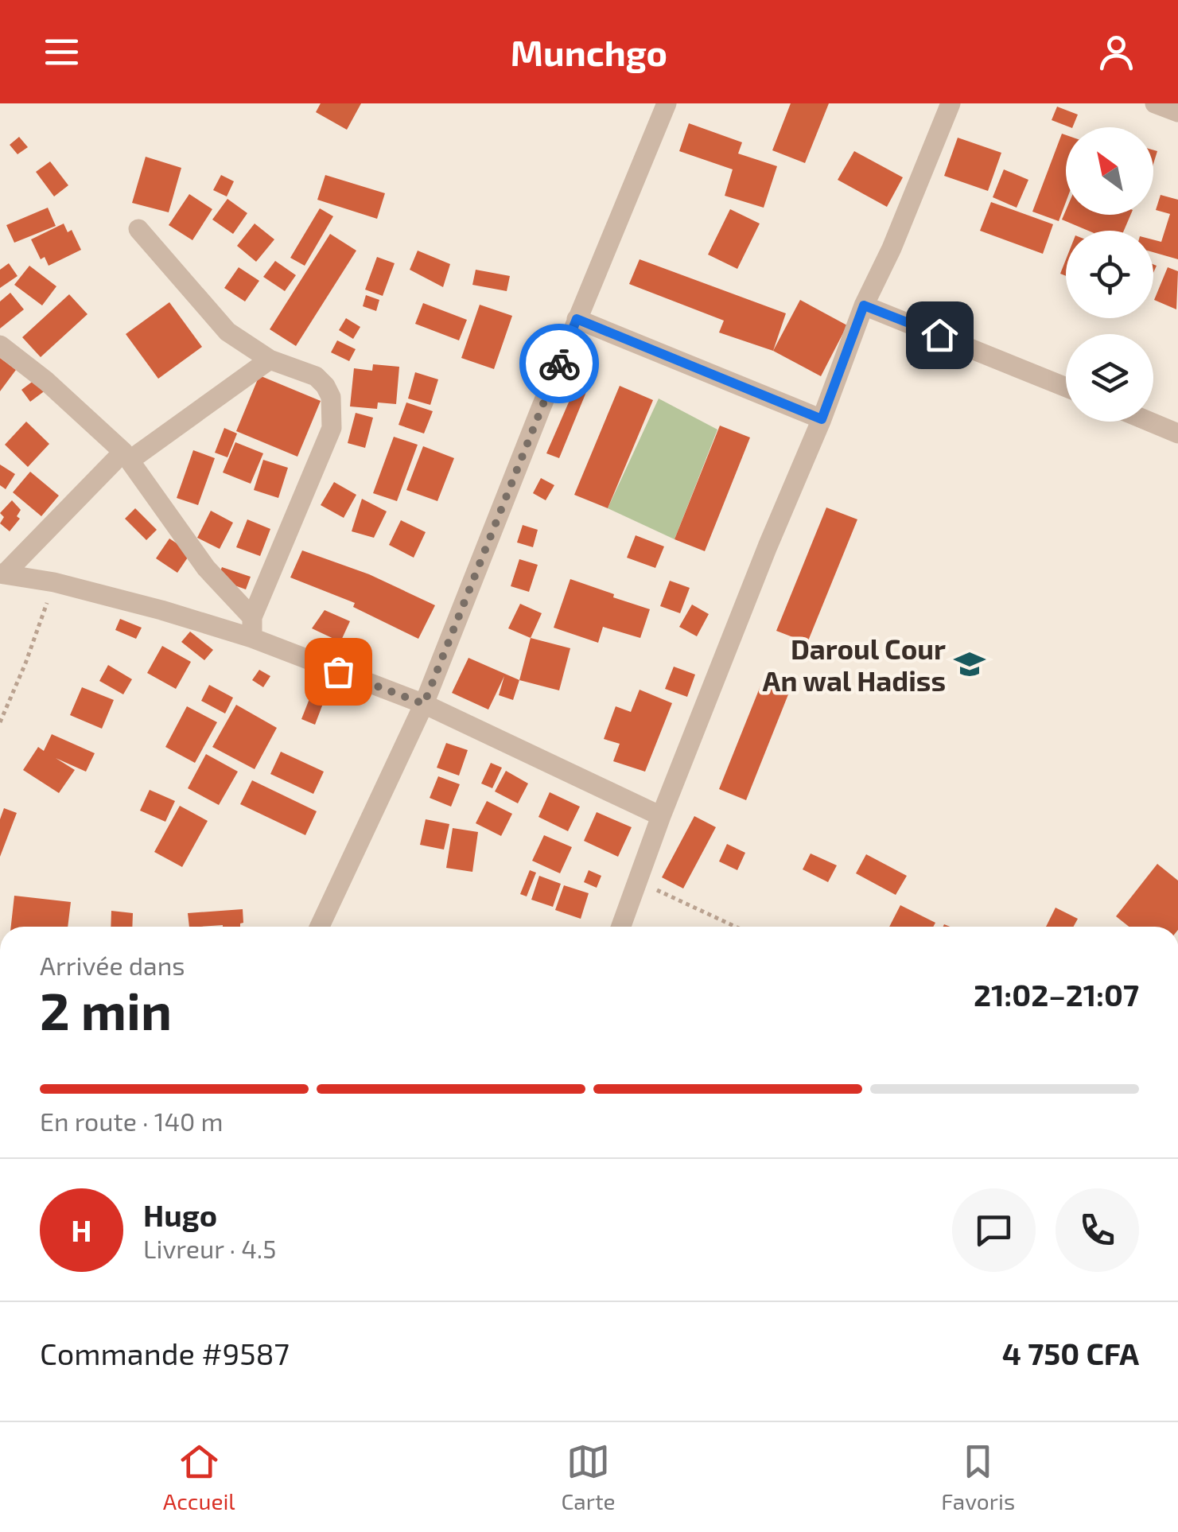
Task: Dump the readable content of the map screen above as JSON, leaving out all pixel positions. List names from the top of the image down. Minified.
{"places":{"school or university":["Daroul Cour An wal Hadiss"]},"north":"top left","page":{"header":"Munchgo","heading":["2 min","Arrivée dans","21:02–21:07"],"panel":["Hugo","Livreur · 4.5","Commande #9587","4 750 CFA"],"bar":"En route · 140 m","round":"H","tabs":["Accueil","Carte","Favoris"]}}
